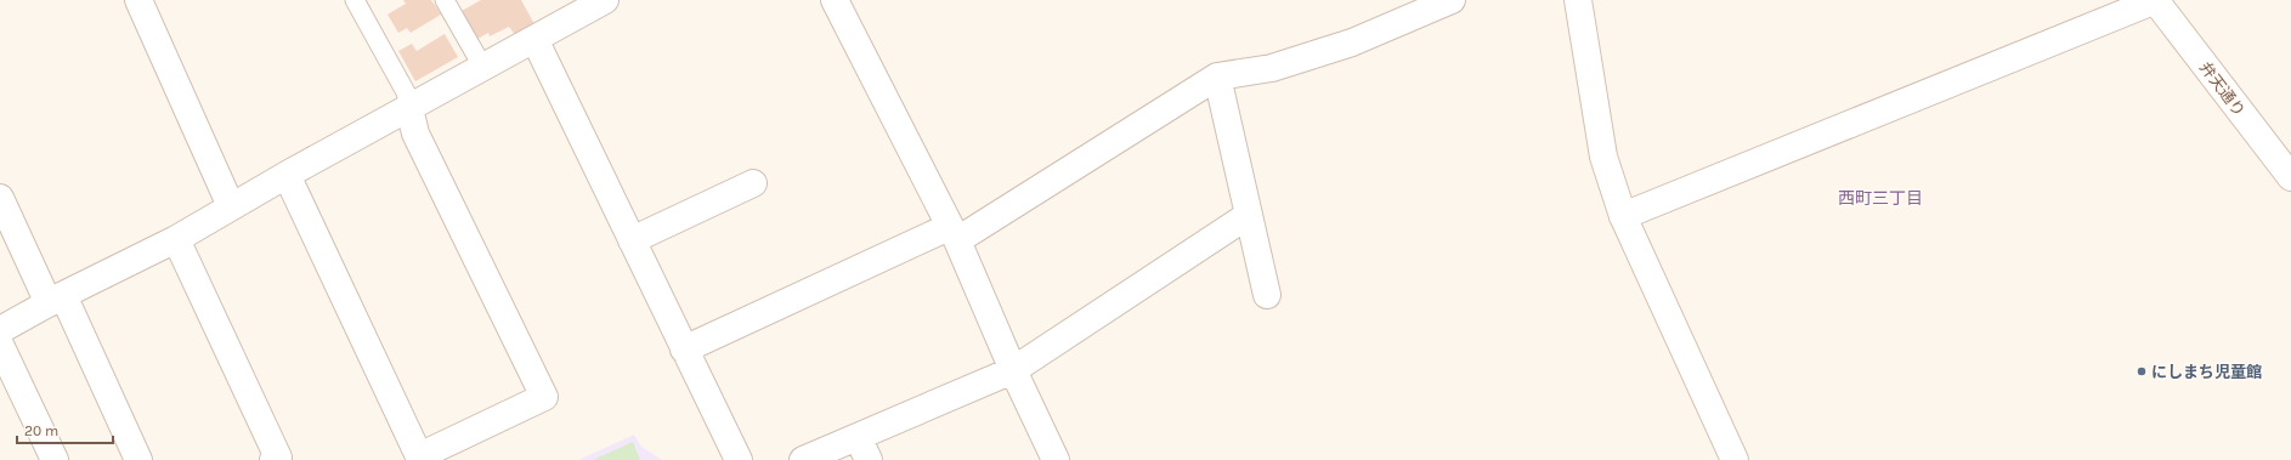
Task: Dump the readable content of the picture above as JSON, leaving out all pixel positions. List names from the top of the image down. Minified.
{"streets":{"street":["弁天通り"]},"districts":["西町三丁目"],"places":["にしまち児童館"],"scale_bar":"20 m"}
